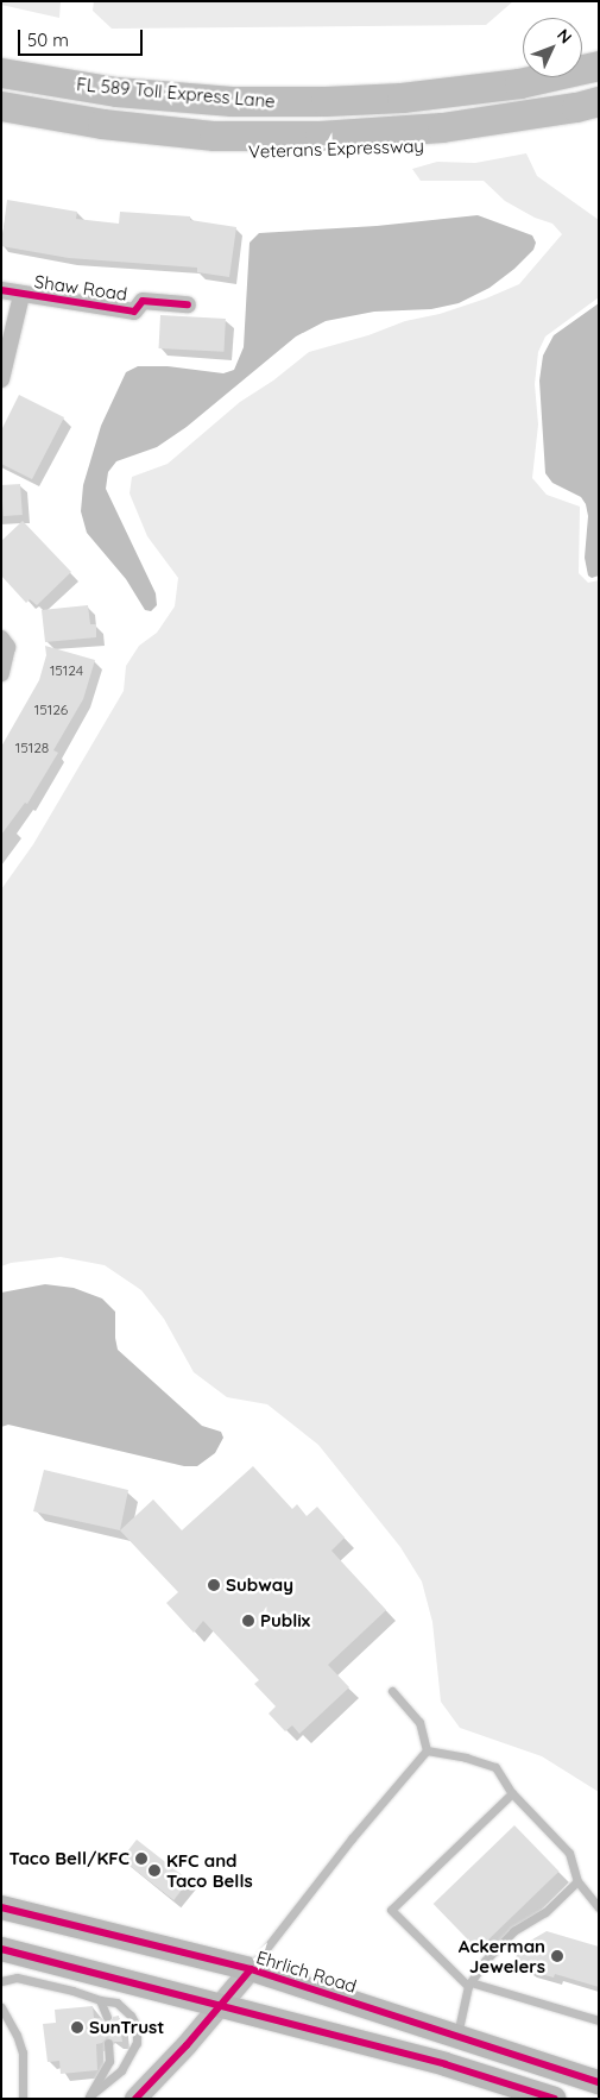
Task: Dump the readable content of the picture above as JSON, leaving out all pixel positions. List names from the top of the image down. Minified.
{"streets":{"highway":["FL 589 Toll Express Lane","Veterans Expressway"],"main road":["Ehrlich Road"],"street":["Shaw Road"]},"places":["Subway","Publix","Taco Bell/KFC","KFC and Taco Bells","Ackerman Jewelers","SunTrust"],"house_numbers":["15124","15126","15128"],"scale_bar":"50 m","north":"top right"}
